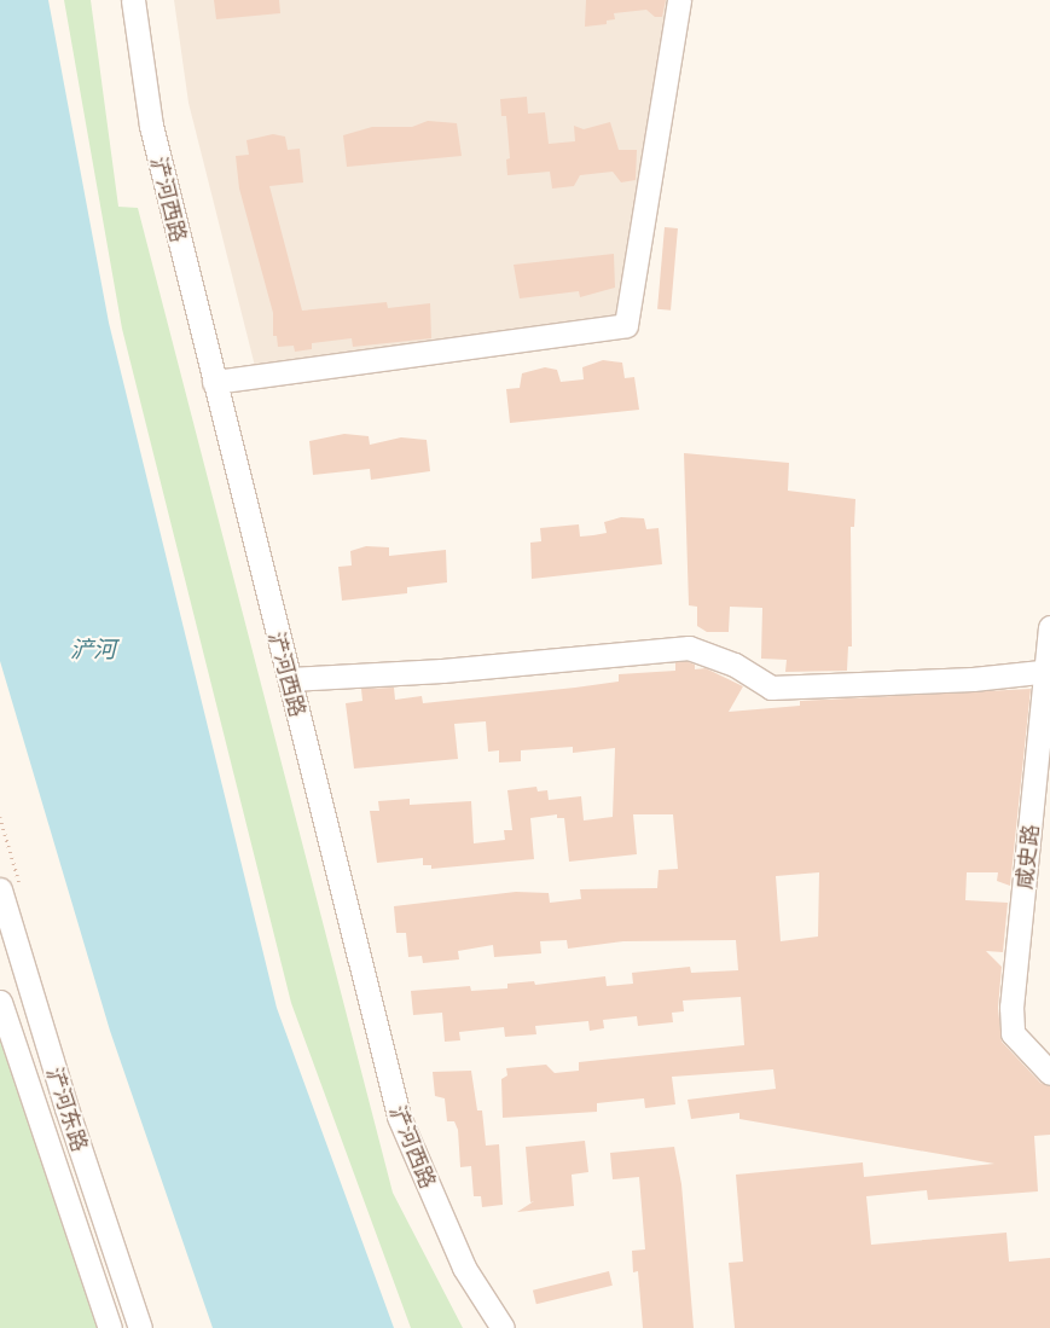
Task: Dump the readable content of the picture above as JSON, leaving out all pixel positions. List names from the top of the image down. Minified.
{"streets":{"street":["浐河西路","咸史路","浐河东路"]},"water":["浐河"]}
